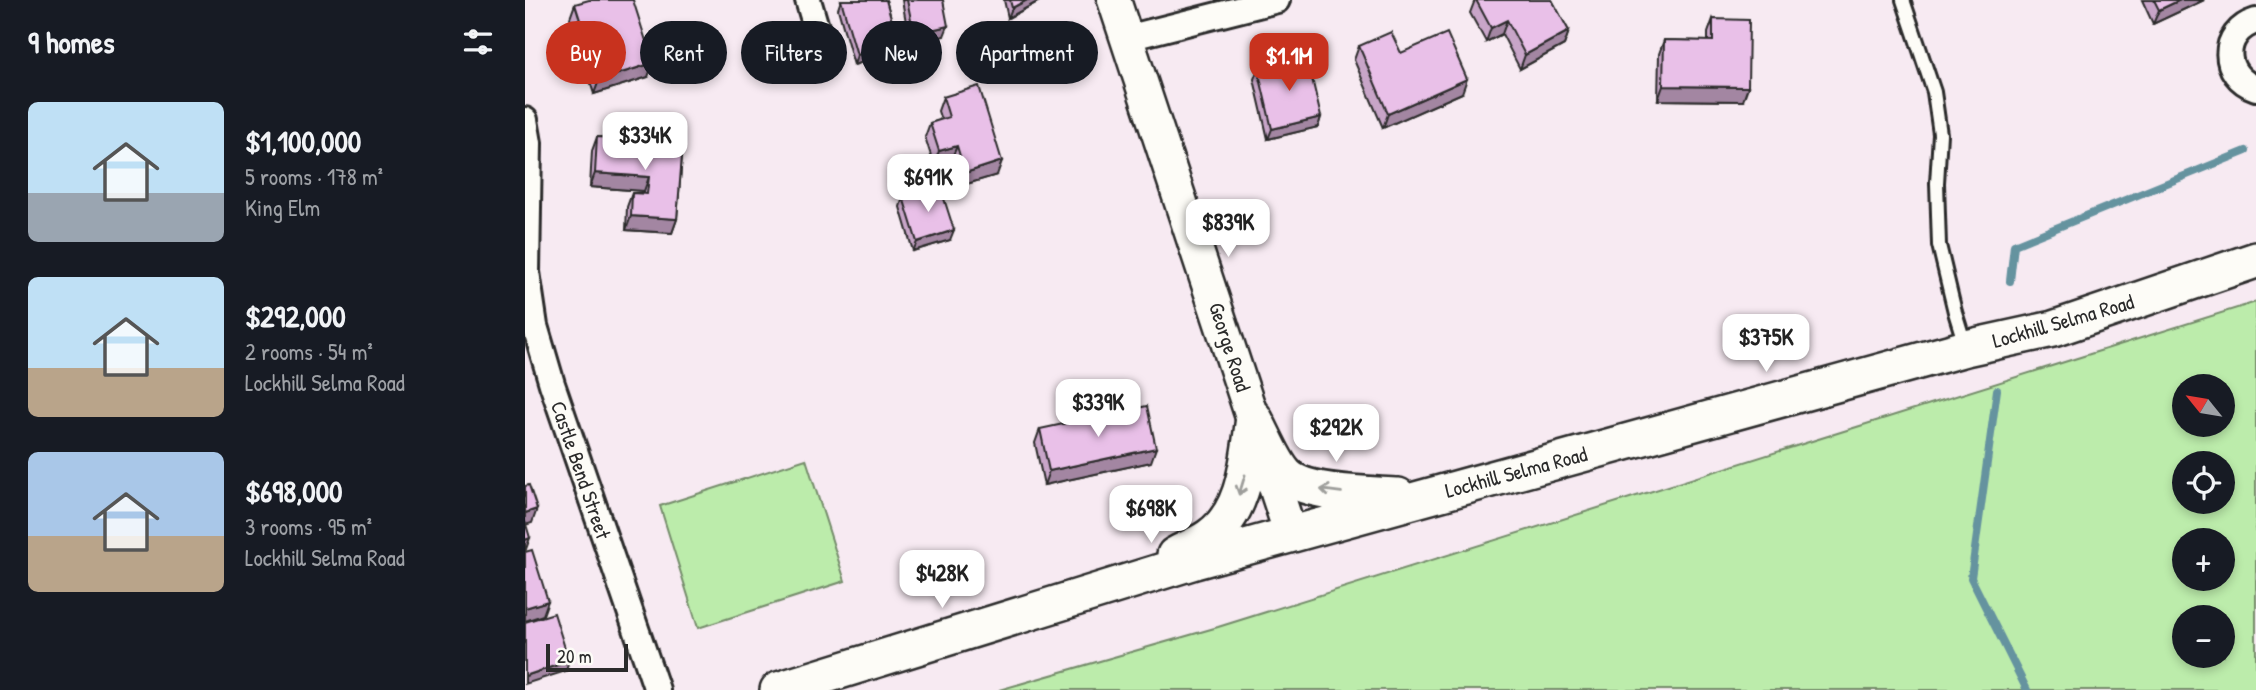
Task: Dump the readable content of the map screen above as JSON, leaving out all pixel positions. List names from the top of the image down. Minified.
{"streets":{"main road":["Lockhill Selma Road"],"street":["George Road","Castle Bend Street"]},"crossings":[["Lockhill Selma Road","George Road"]],"scale_bar":"20 m","north":"top left","page":{"heading":"9 homes","chip":["Buy","Rent","Filters","New","Apartment"],"price":["$1.1M","$334K","$691K","$839K","$375K","$339K","$292K","$698K","$428K"],"list":[{"name":"$1,100,000","note":"5 rooms · 178 m² · King Elm"},{"name":"$292,000","note":"2 rooms · 54 m² · Lockhill Selma Road"},{"name":"$698,000","note":"3 rooms · 95 m² · Lockhill Selma Road"}],"map_buttons":["+","−"],"scale":"20 m"}}
